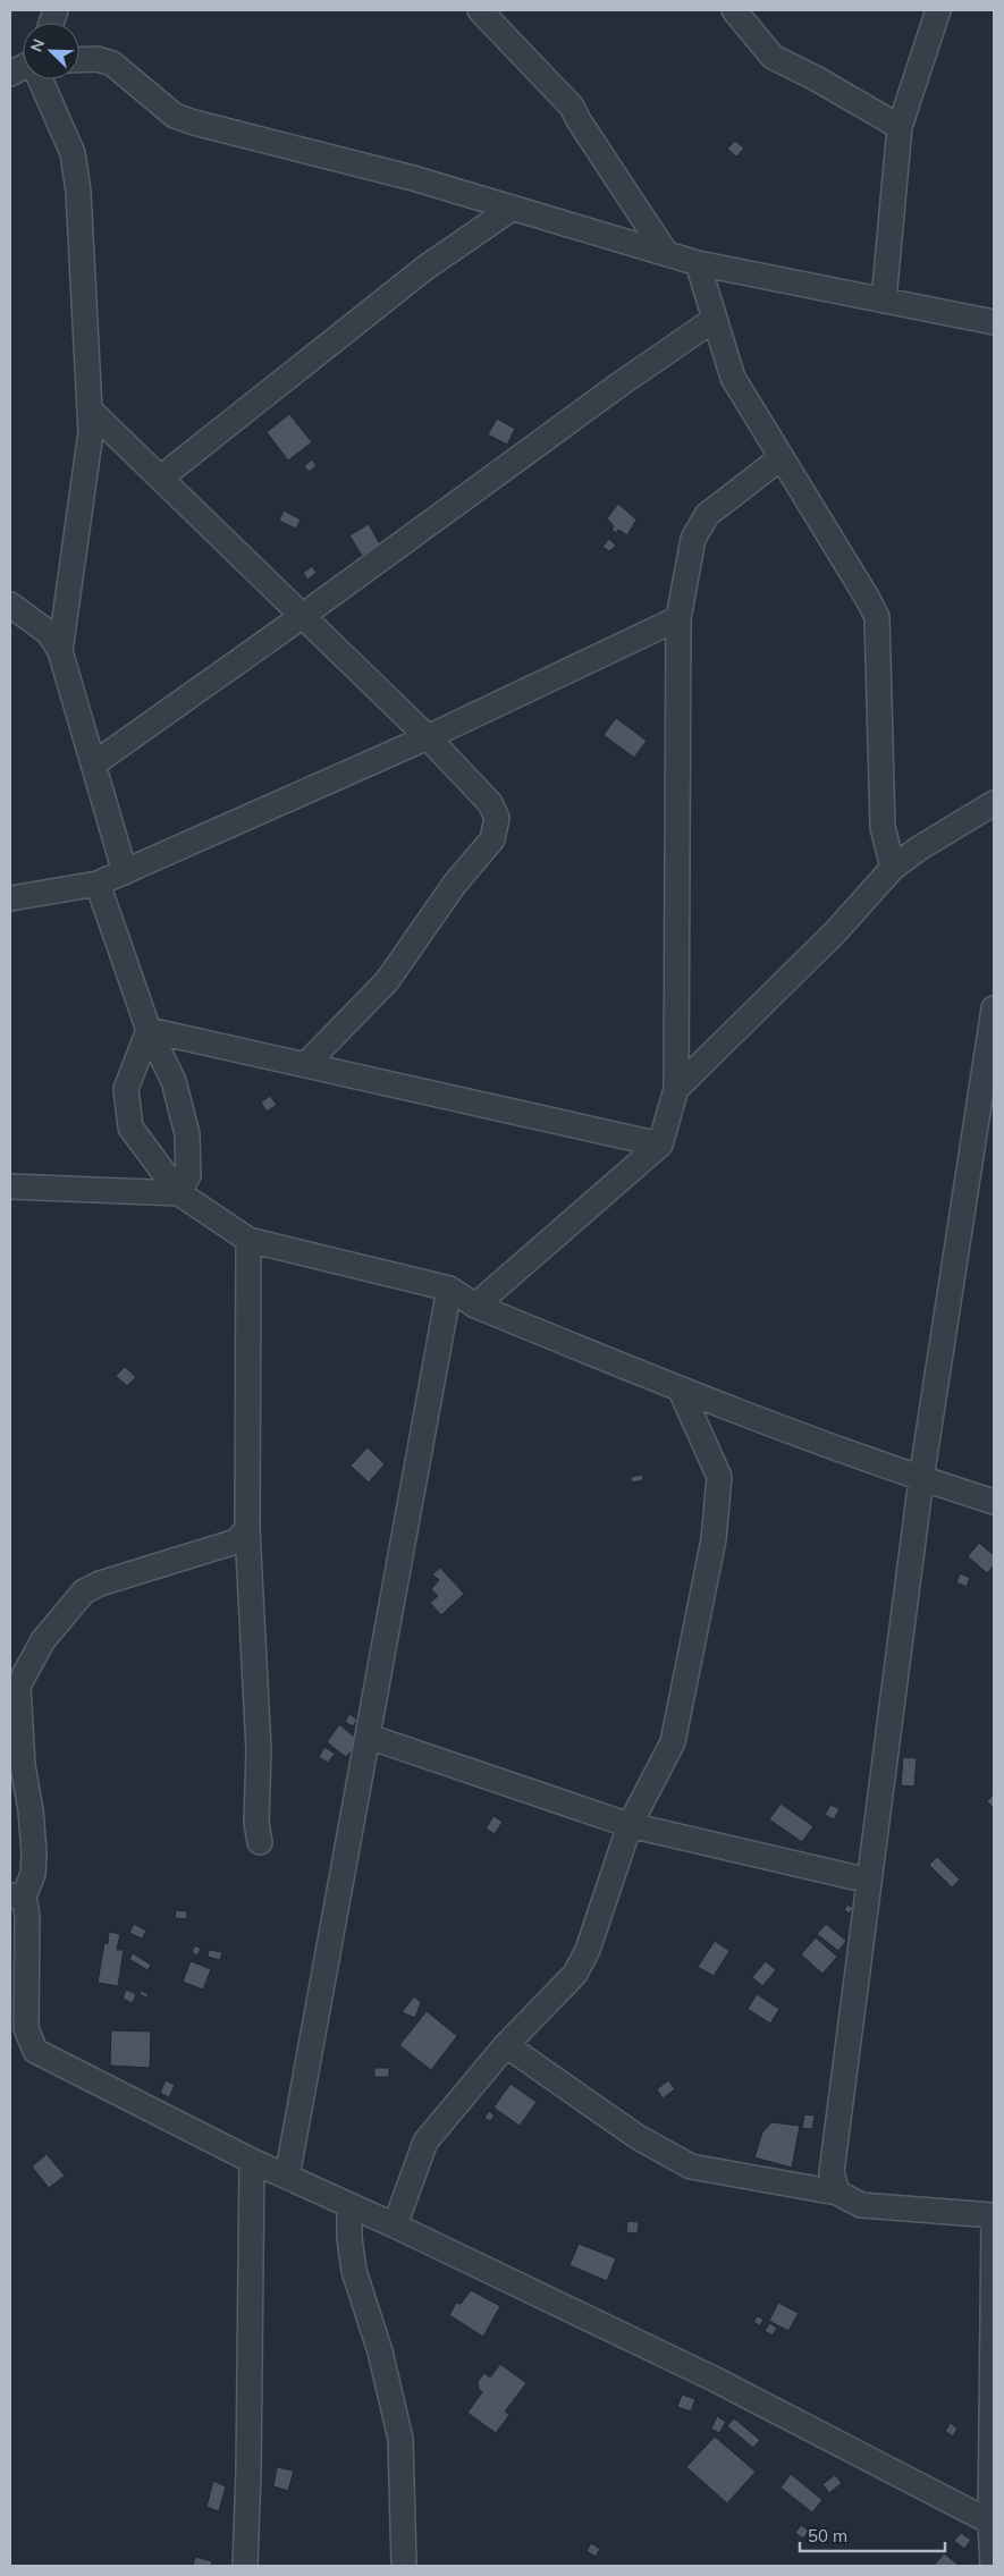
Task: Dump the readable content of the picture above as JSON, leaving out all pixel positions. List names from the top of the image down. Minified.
{"scale_bar":"50 m","north":"top left"}
